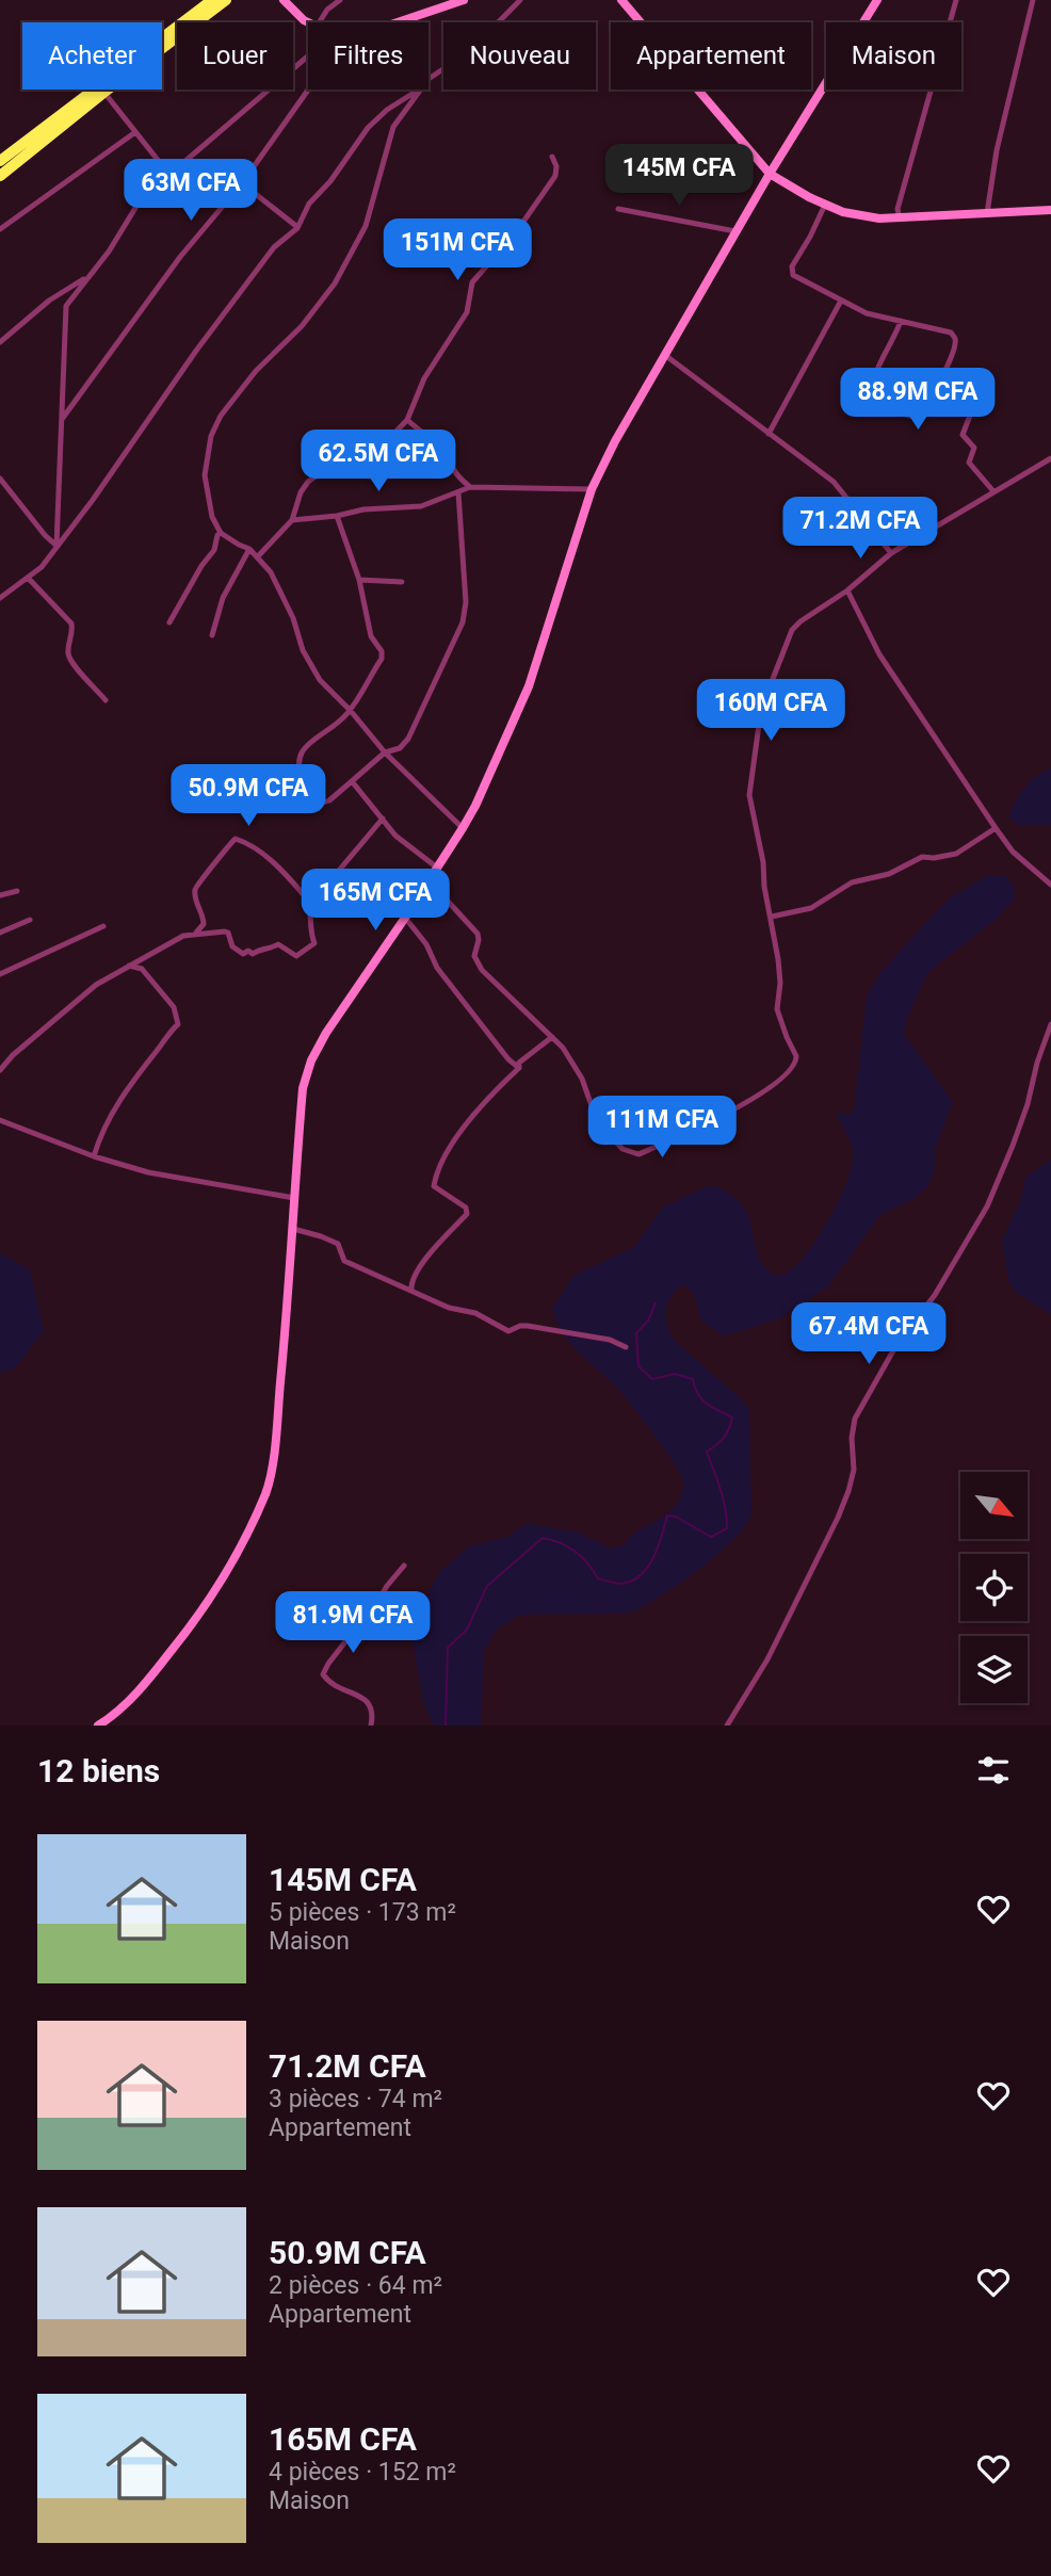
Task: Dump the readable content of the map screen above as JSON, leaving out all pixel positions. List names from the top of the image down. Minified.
{"north":"bottom right","page":{"chip":["Acheter","Louer","Filtres","Nouveau","Appartement","Maison"],"price":["145M CFA","63M CFA","151M CFA","88.9M CFA","62.5M CFA","71.2M CFA","160M CFA","50.9M CFA","165M CFA","111M CFA","67.4M CFA","81.9M CFA"],"heading":"12 biens","list":[{"name":"145M CFA","note":"5 pièces · 173 m² · Maison"},{"name":"71.2M CFA","note":"3 pièces · 74 m² · Appartement"},{"name":"50.9M CFA","note":"2 pièces · 64 m² · Appartement"},{"name":"165M CFA","note":"4 pièces · 152 m² · Maison"}]}}
